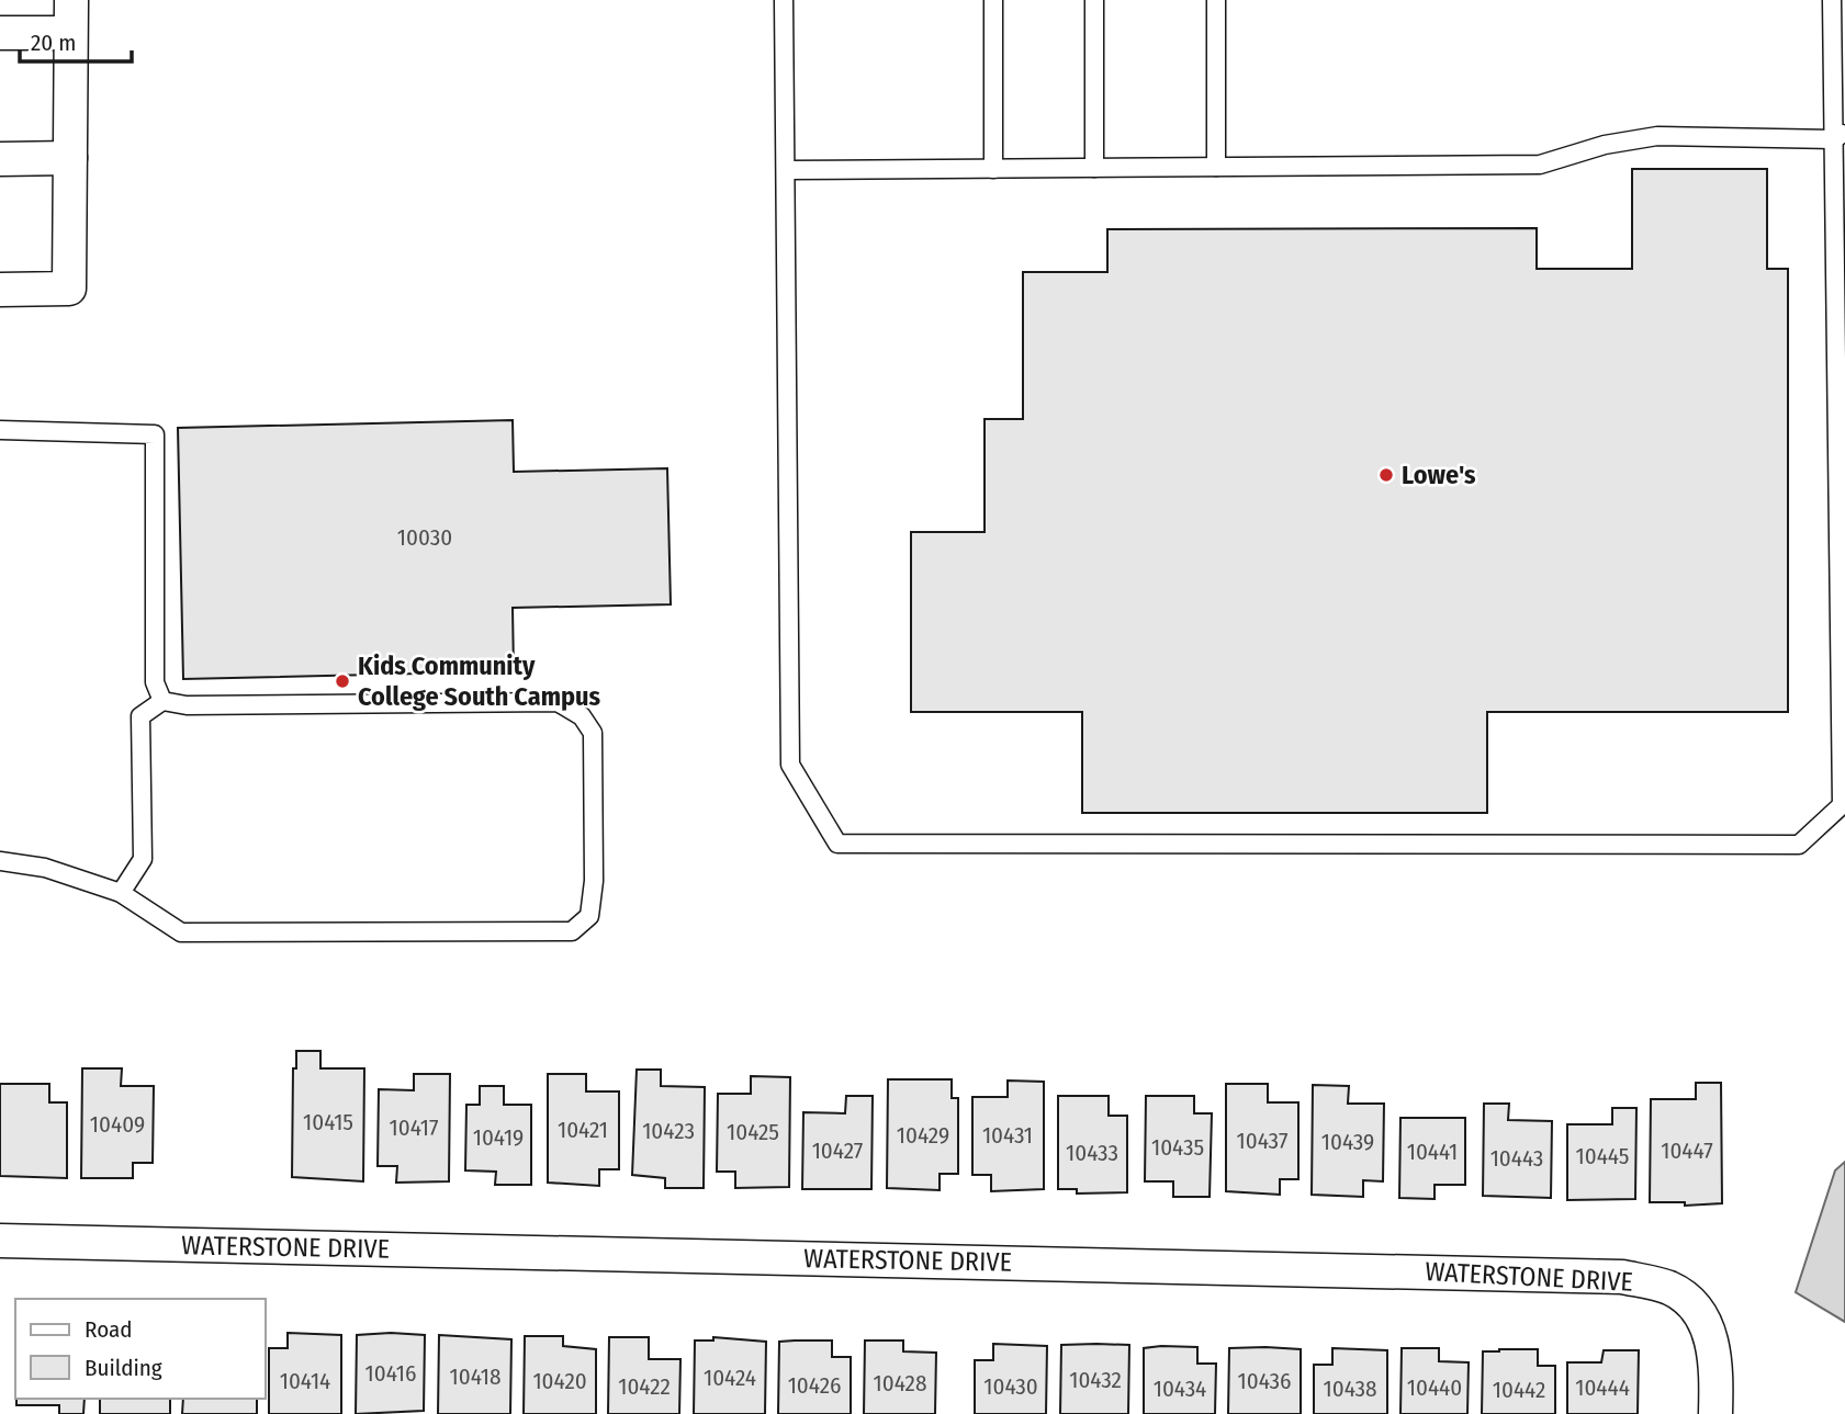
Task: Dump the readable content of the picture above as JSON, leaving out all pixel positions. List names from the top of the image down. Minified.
{"streets":{"street":["WATERSTONE DRIVE"]},"places":["Lowe's","Kids Community College South Campus"],"house_numbers":["10030","10415","10409","10417","10421","10423","10425","10429","10431","10419","10437","10439","10435","10427","10447","10441","10433","10445","10443","10416","10418","10424","10432","10414","10420","10436","10428","10426","10422","10430","10440","10444","10434","10438","10442"],"legend":["Road","Building"],"scale_bar":"20 m"}
